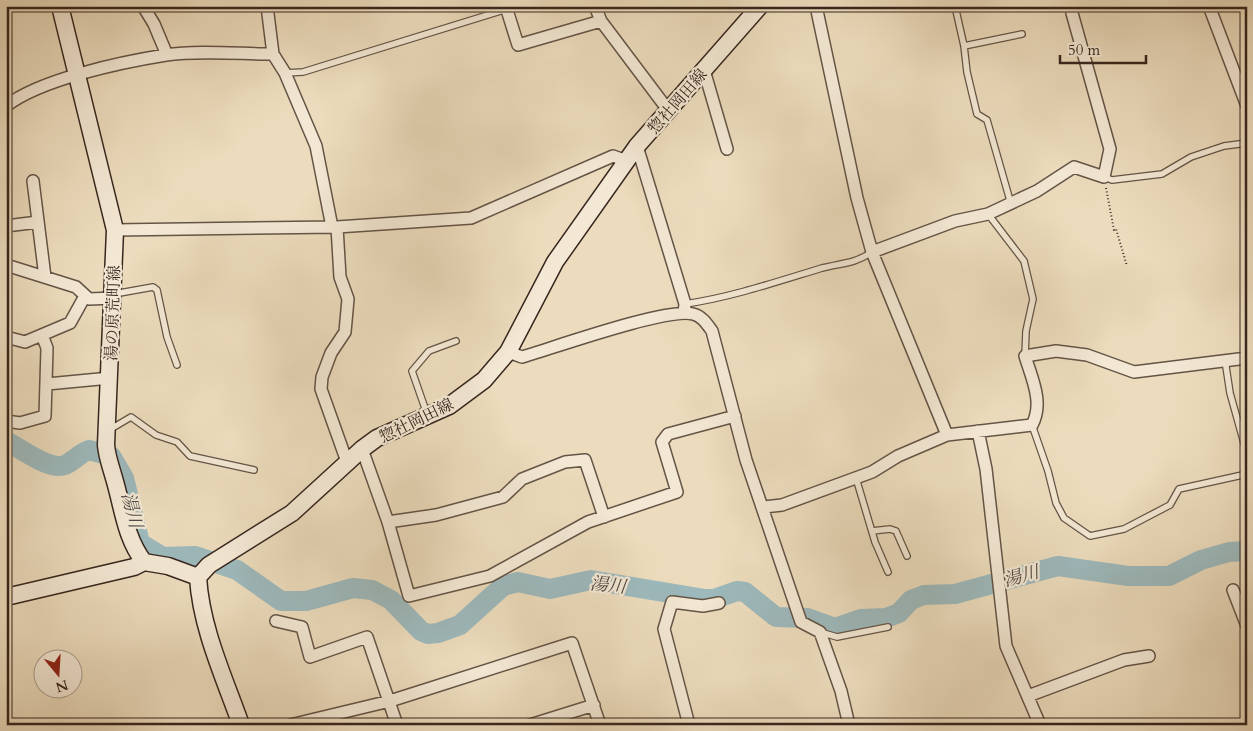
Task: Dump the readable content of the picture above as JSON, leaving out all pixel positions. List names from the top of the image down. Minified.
{"streets":{"main road":["惣社岡田線","湯の原荒町線"]},"water":["湯川"],"scale_bar":"50 m","north":"bottom"}
